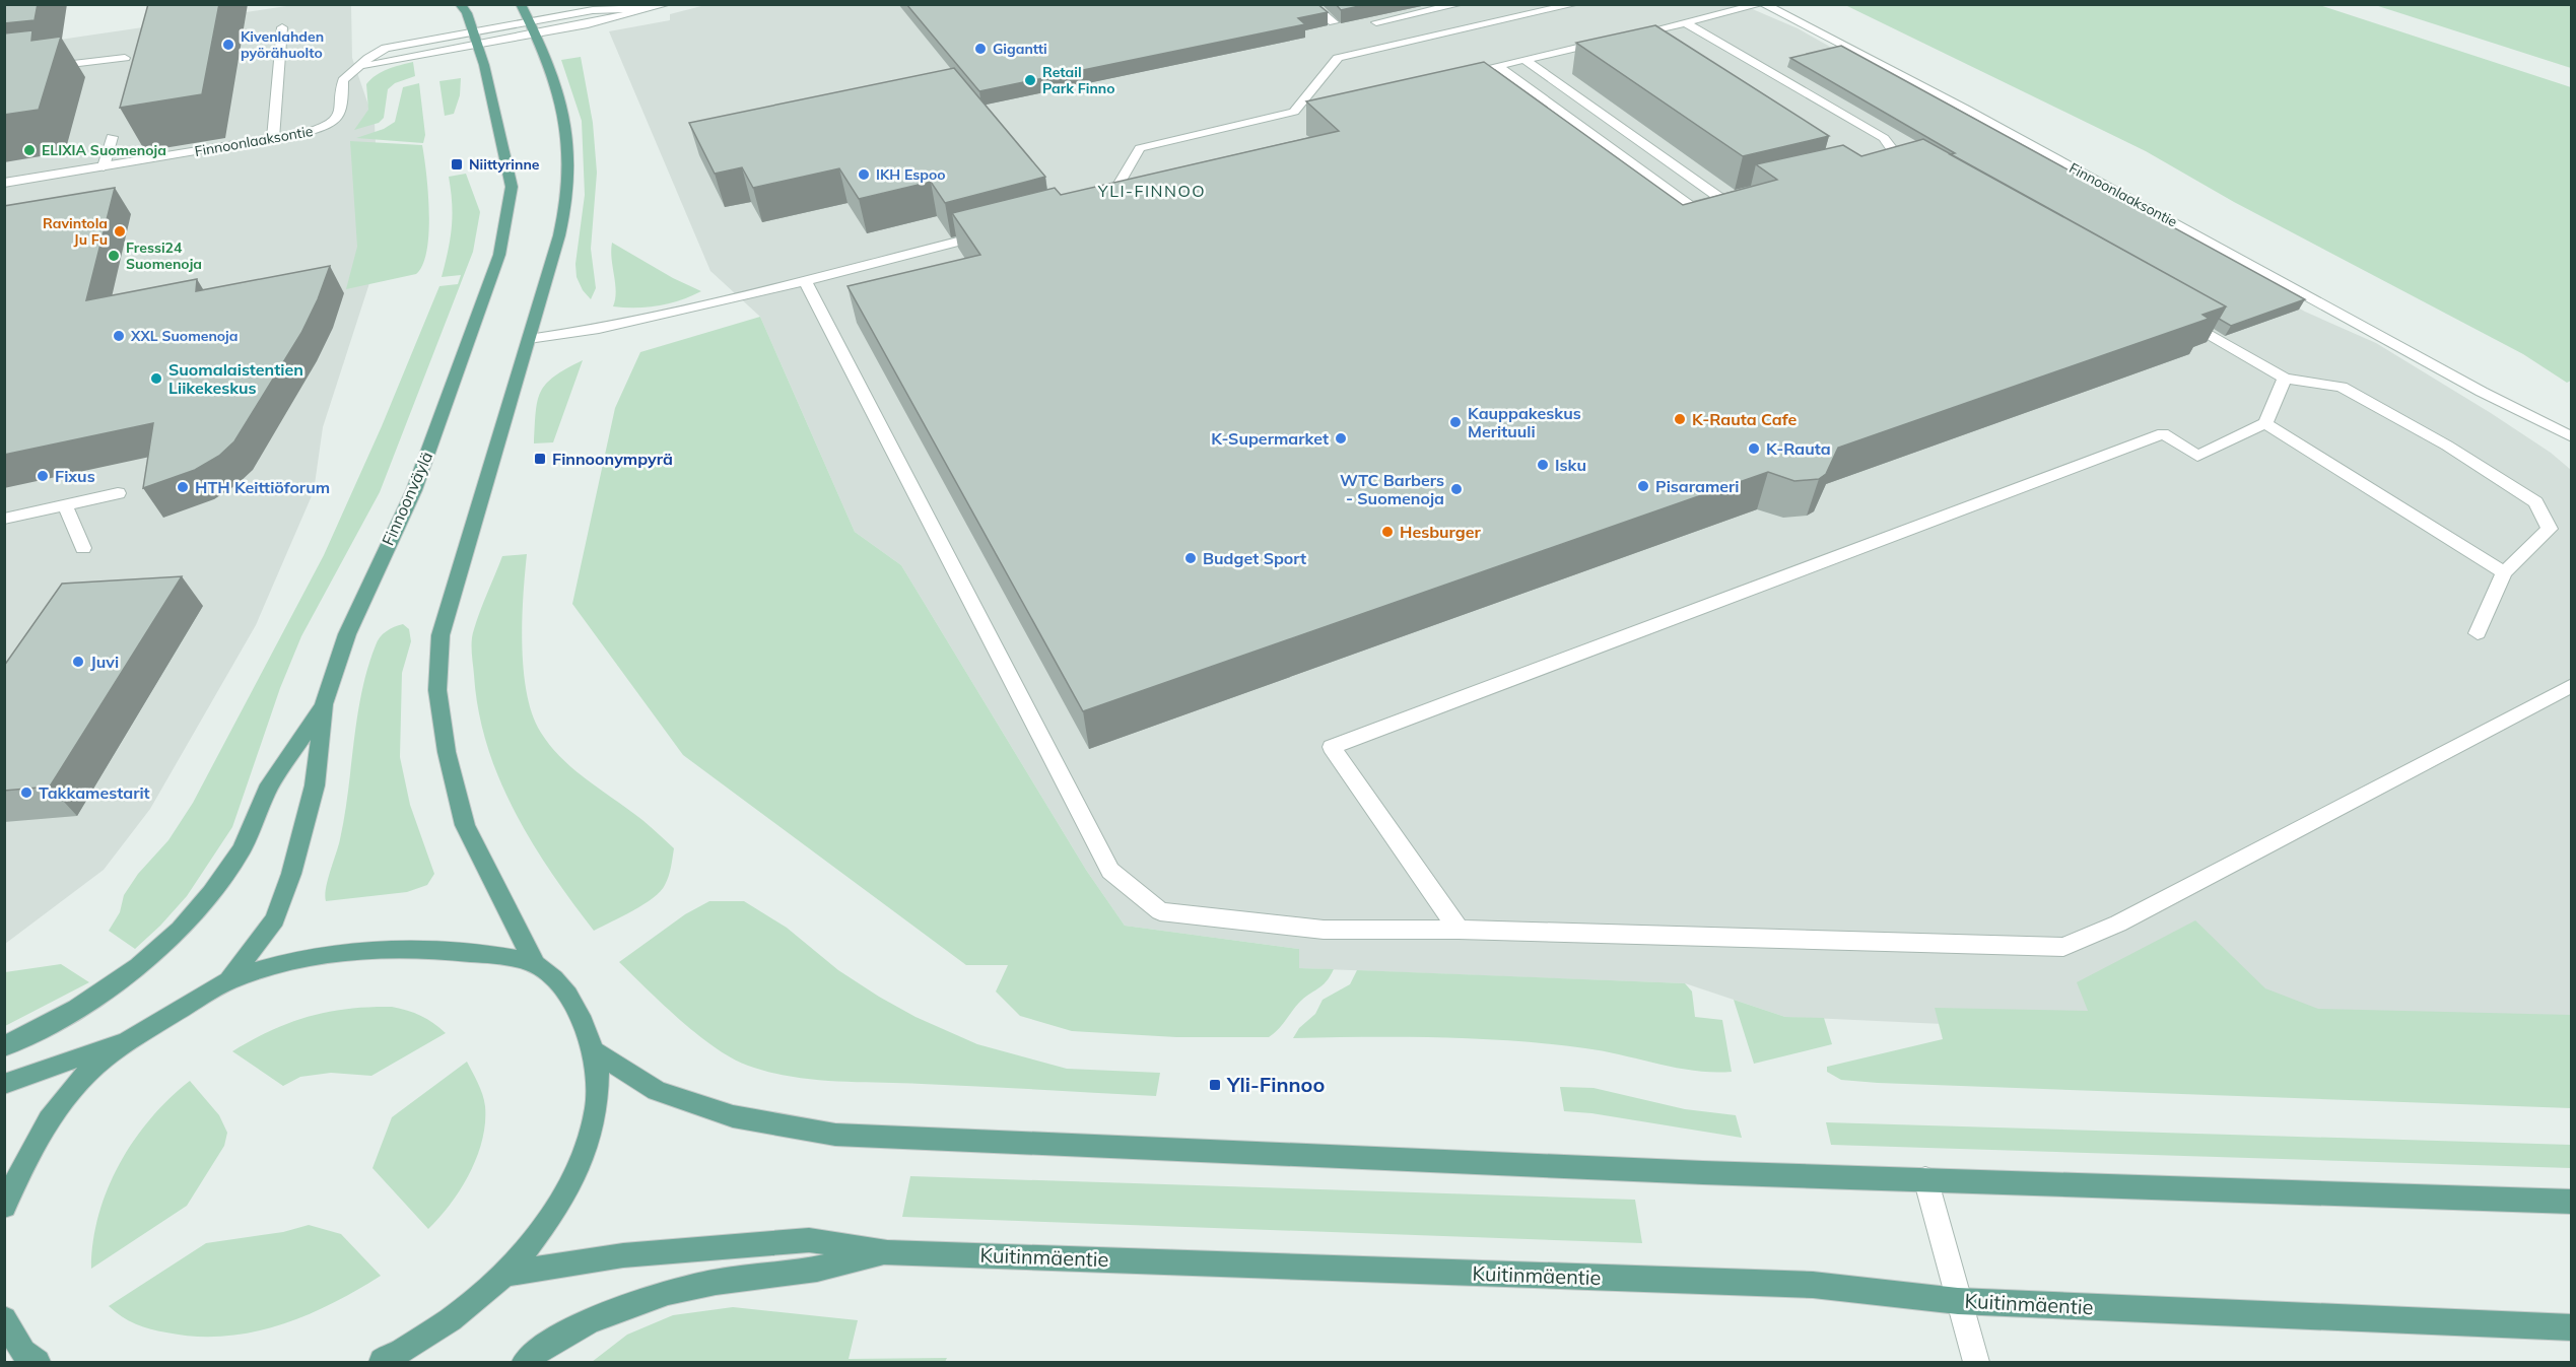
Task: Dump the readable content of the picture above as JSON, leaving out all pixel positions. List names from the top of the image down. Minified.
{"streets":{"main road":["Finnoonväylä","Kuitinmäentie"],"street":["Finnoonlaaksontie"]},"crossings":[["Finnoonlaaksontie","Finnoonväylä"]],"districts":["YLI-FINNOO"],"places":{"other":["Kivenlahden pyörähuolto","Gigantti","Retail Park Finno","ELIXIA Suomenoja","IKH Espoo","Ravintola Ju Fu","Fressi24 Suomenoja","XXL Suomenoja","Suomalaistentien Liikekeskus","K-Rauta Cafe","Kauppakeskus Merituuli","K-Supermarket","K-Rauta","Isku","Fixus","Pisarameri","HTH Keittiöforum","WTC Barbers - Suomenoja","Hesburger","Budget Sport","Juvi","Takkamestarit"],"transit":["Niittyrinne","Finnoonympyrä","Yli-Finnoo"]}}
